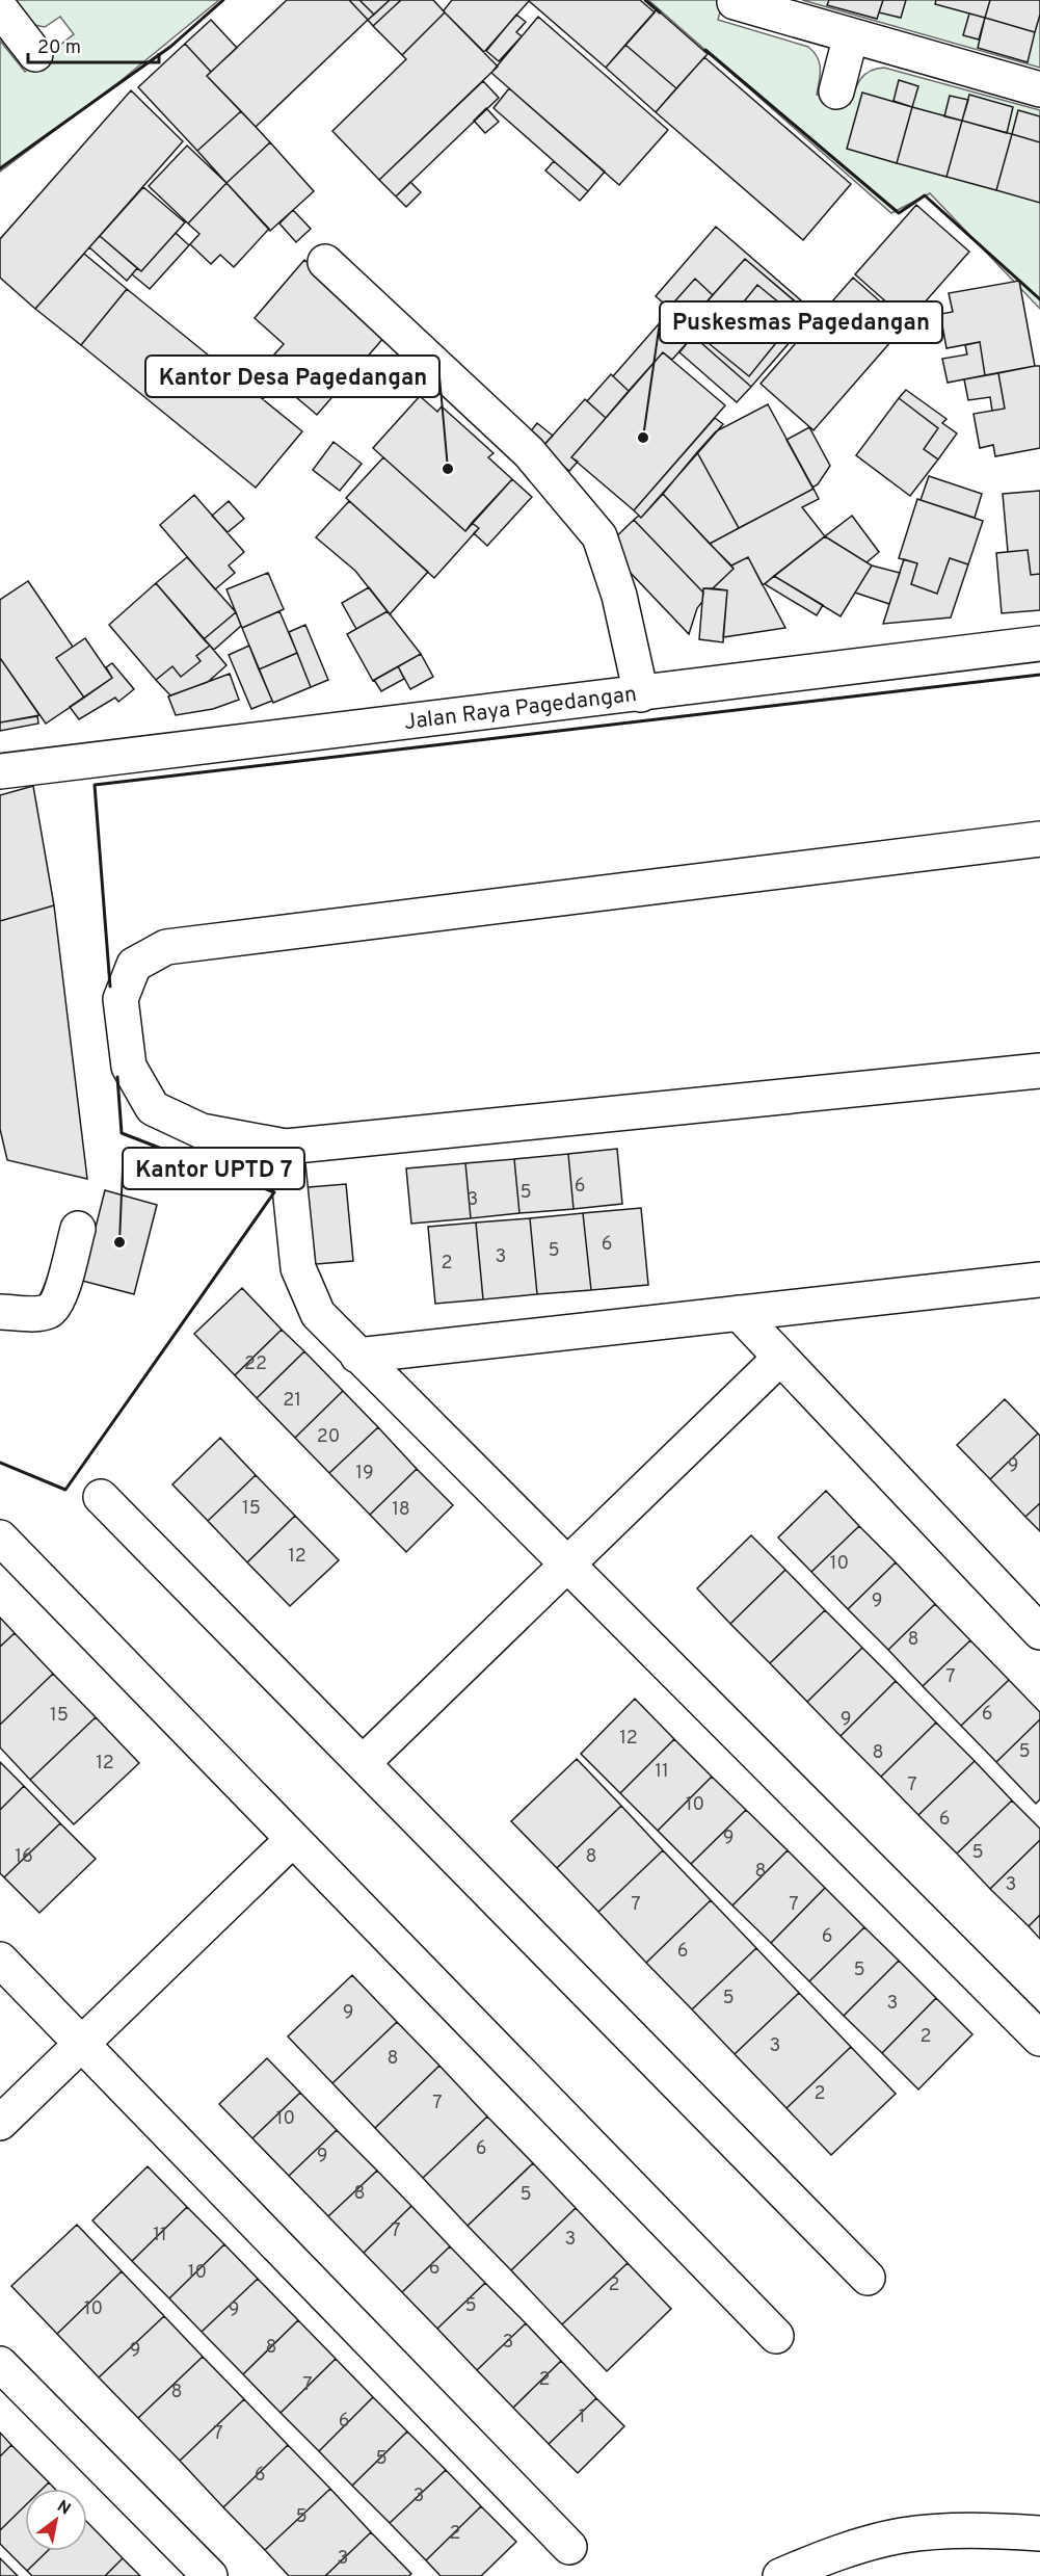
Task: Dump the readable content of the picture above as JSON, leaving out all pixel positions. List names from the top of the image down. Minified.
{"streets":{"street":["Jalan Raya Pagedangan"]},"places":["Puskesmas Pagedangan","Kantor Desa Pagedangan","Kantor UPTD 7"],"house_numbers":["6","5","3","6","5","3","2","22","21","20","9","19","15","18","12","10","9","8","7","6","15","9","12","5","8","12","11","7","10","6","9","5","16","8","8","3","7","7","6","6","5","5","3","9","2","3","8","2","7","10","6","9","8","5","7","11","3","6","10","2","5","10","9","3","8","9","2","7","8","1","6","7","5","6","3","5","2","3"],"scale_bar":"20 m","north":"top right"}
